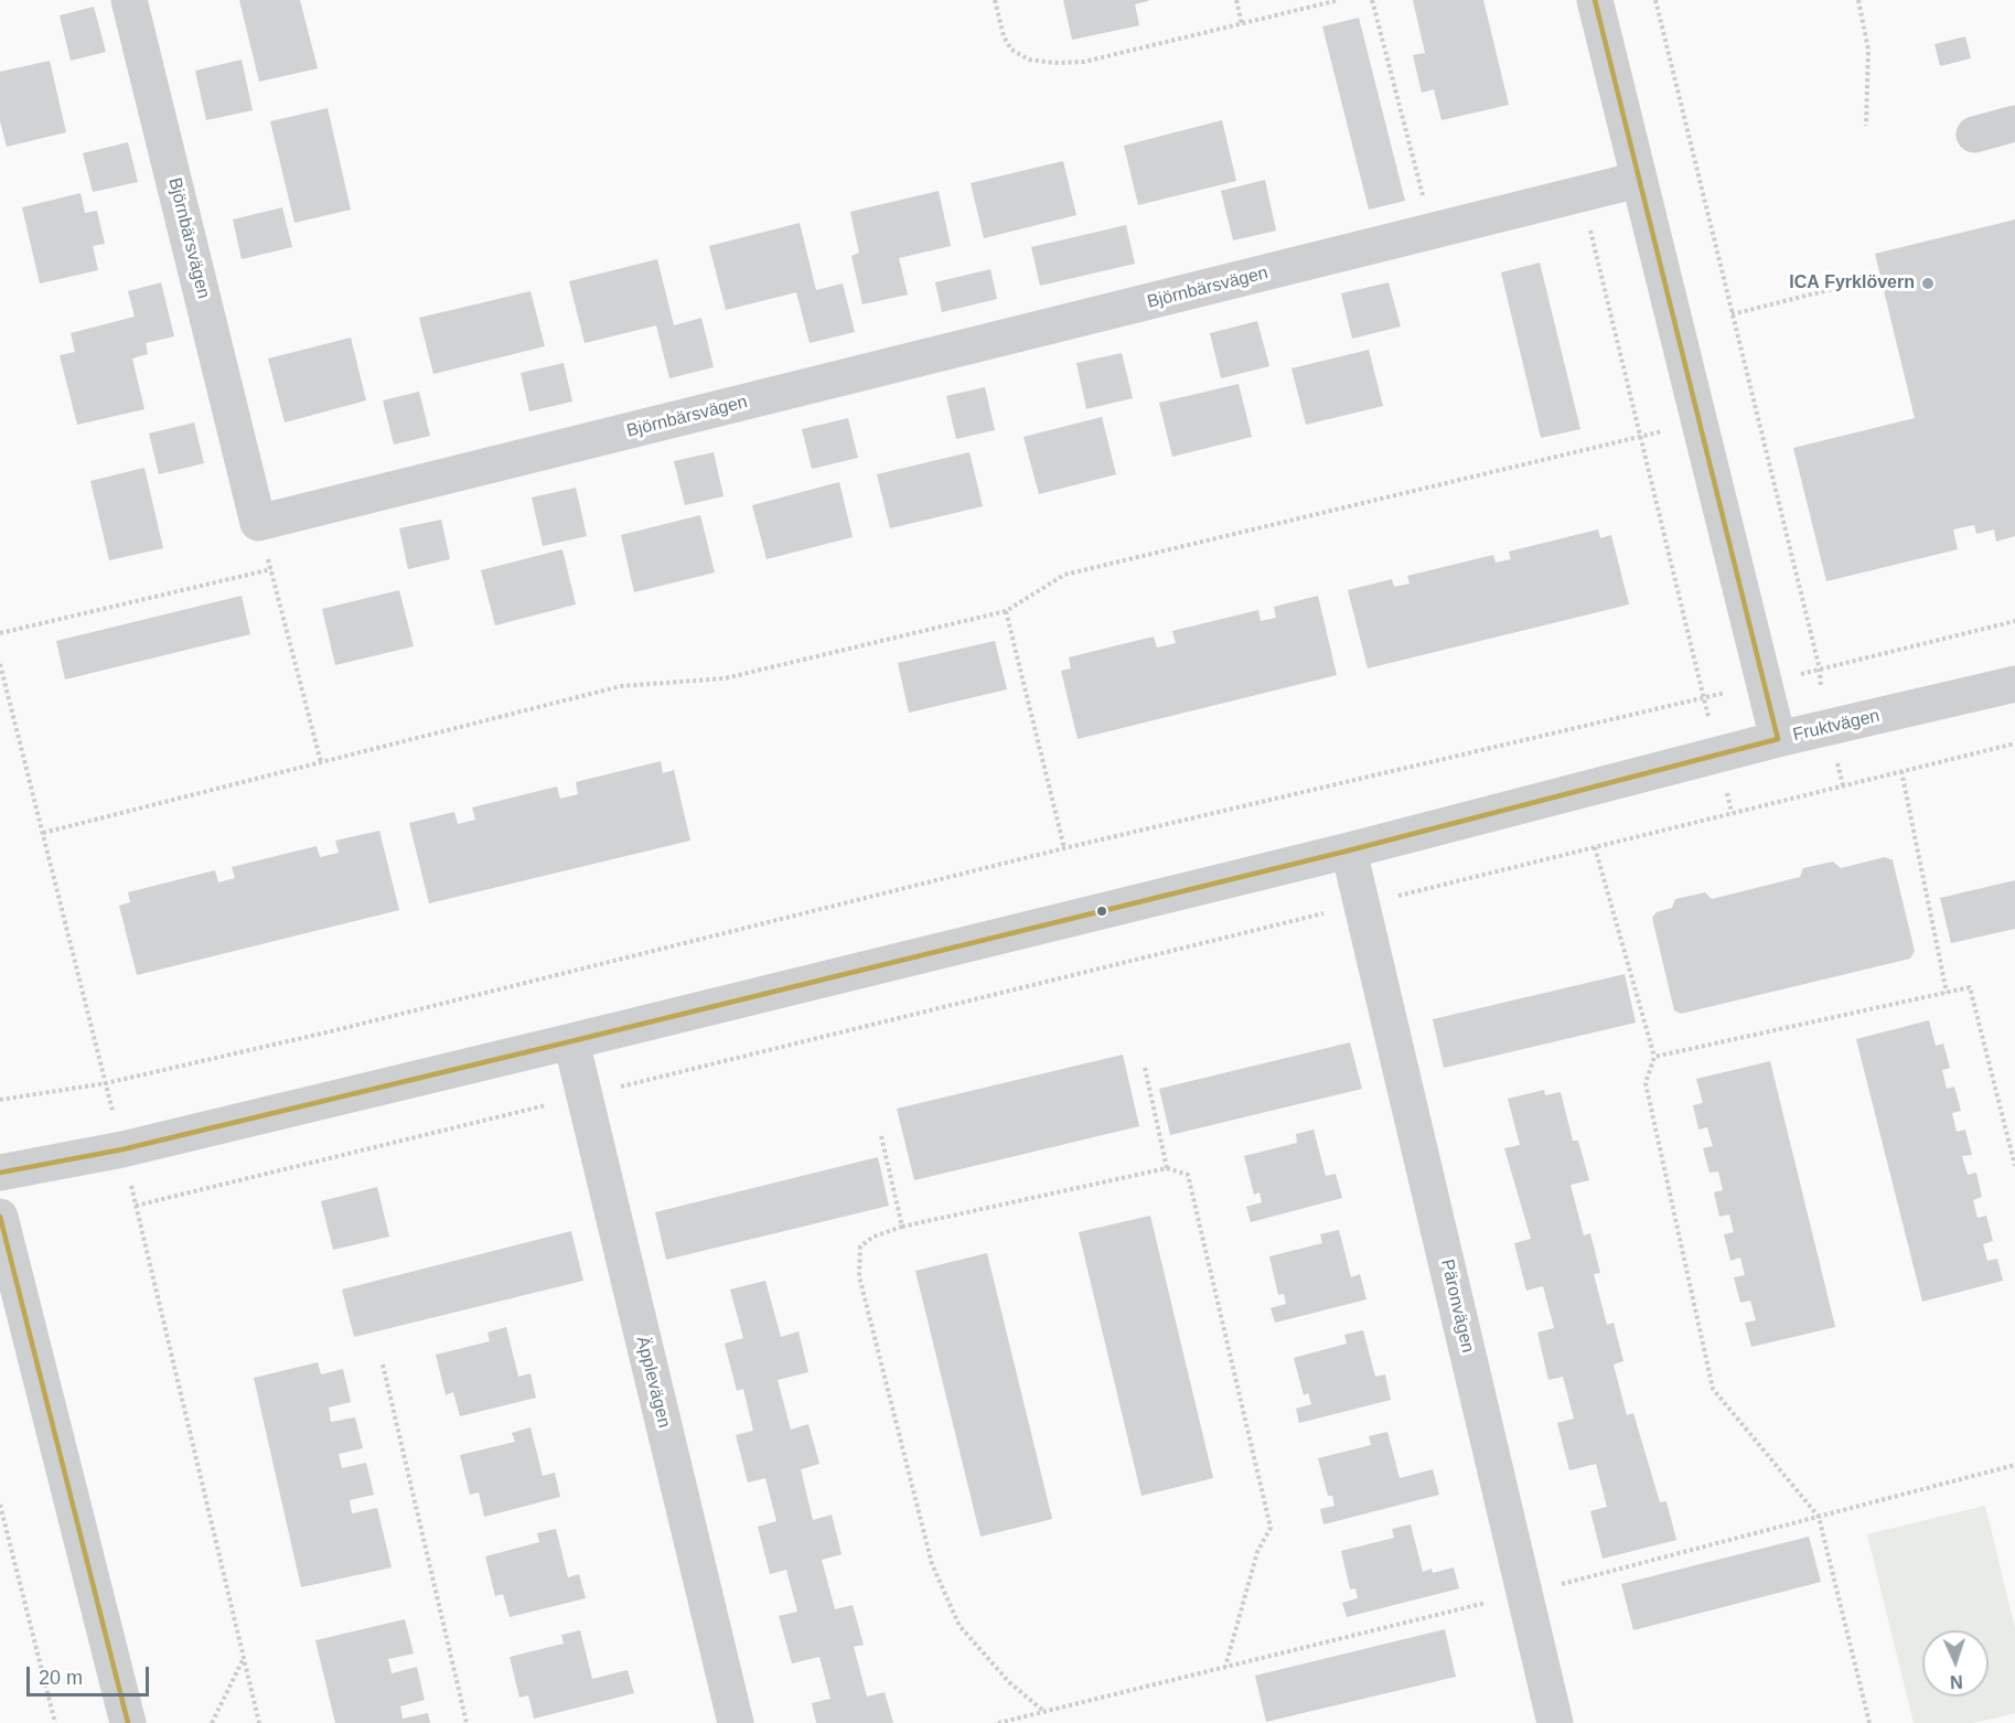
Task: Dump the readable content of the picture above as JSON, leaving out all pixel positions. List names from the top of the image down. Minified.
{"streets":{"street":["Björnbärsvägen","Fruktvägen","Päronvägen","Äpplevägen"]},"crossings":[["Fruktvägen","Päronvägen"],["Fruktvägen","Äpplevägen"]],"places":["ICA Fyrklövern"],"scale_bar":"20 m","north":"bottom"}
